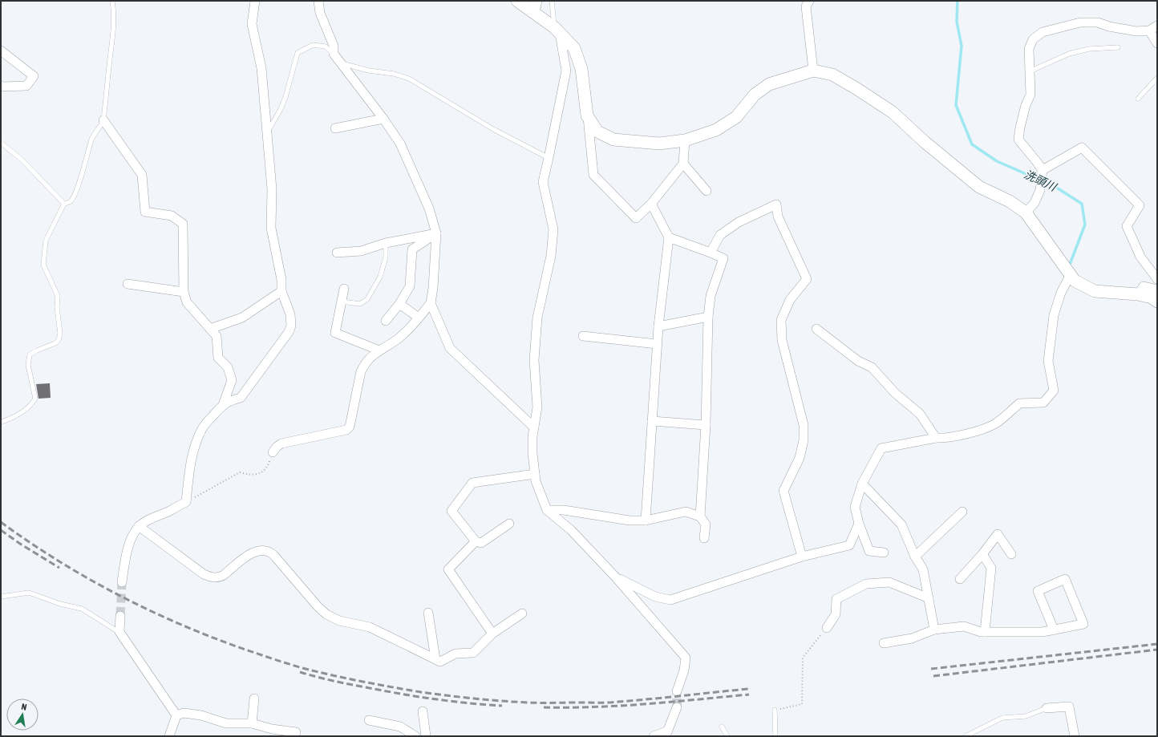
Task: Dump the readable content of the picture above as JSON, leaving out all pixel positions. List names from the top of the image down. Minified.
{"water":["洗頭川"],"north":"top"}
